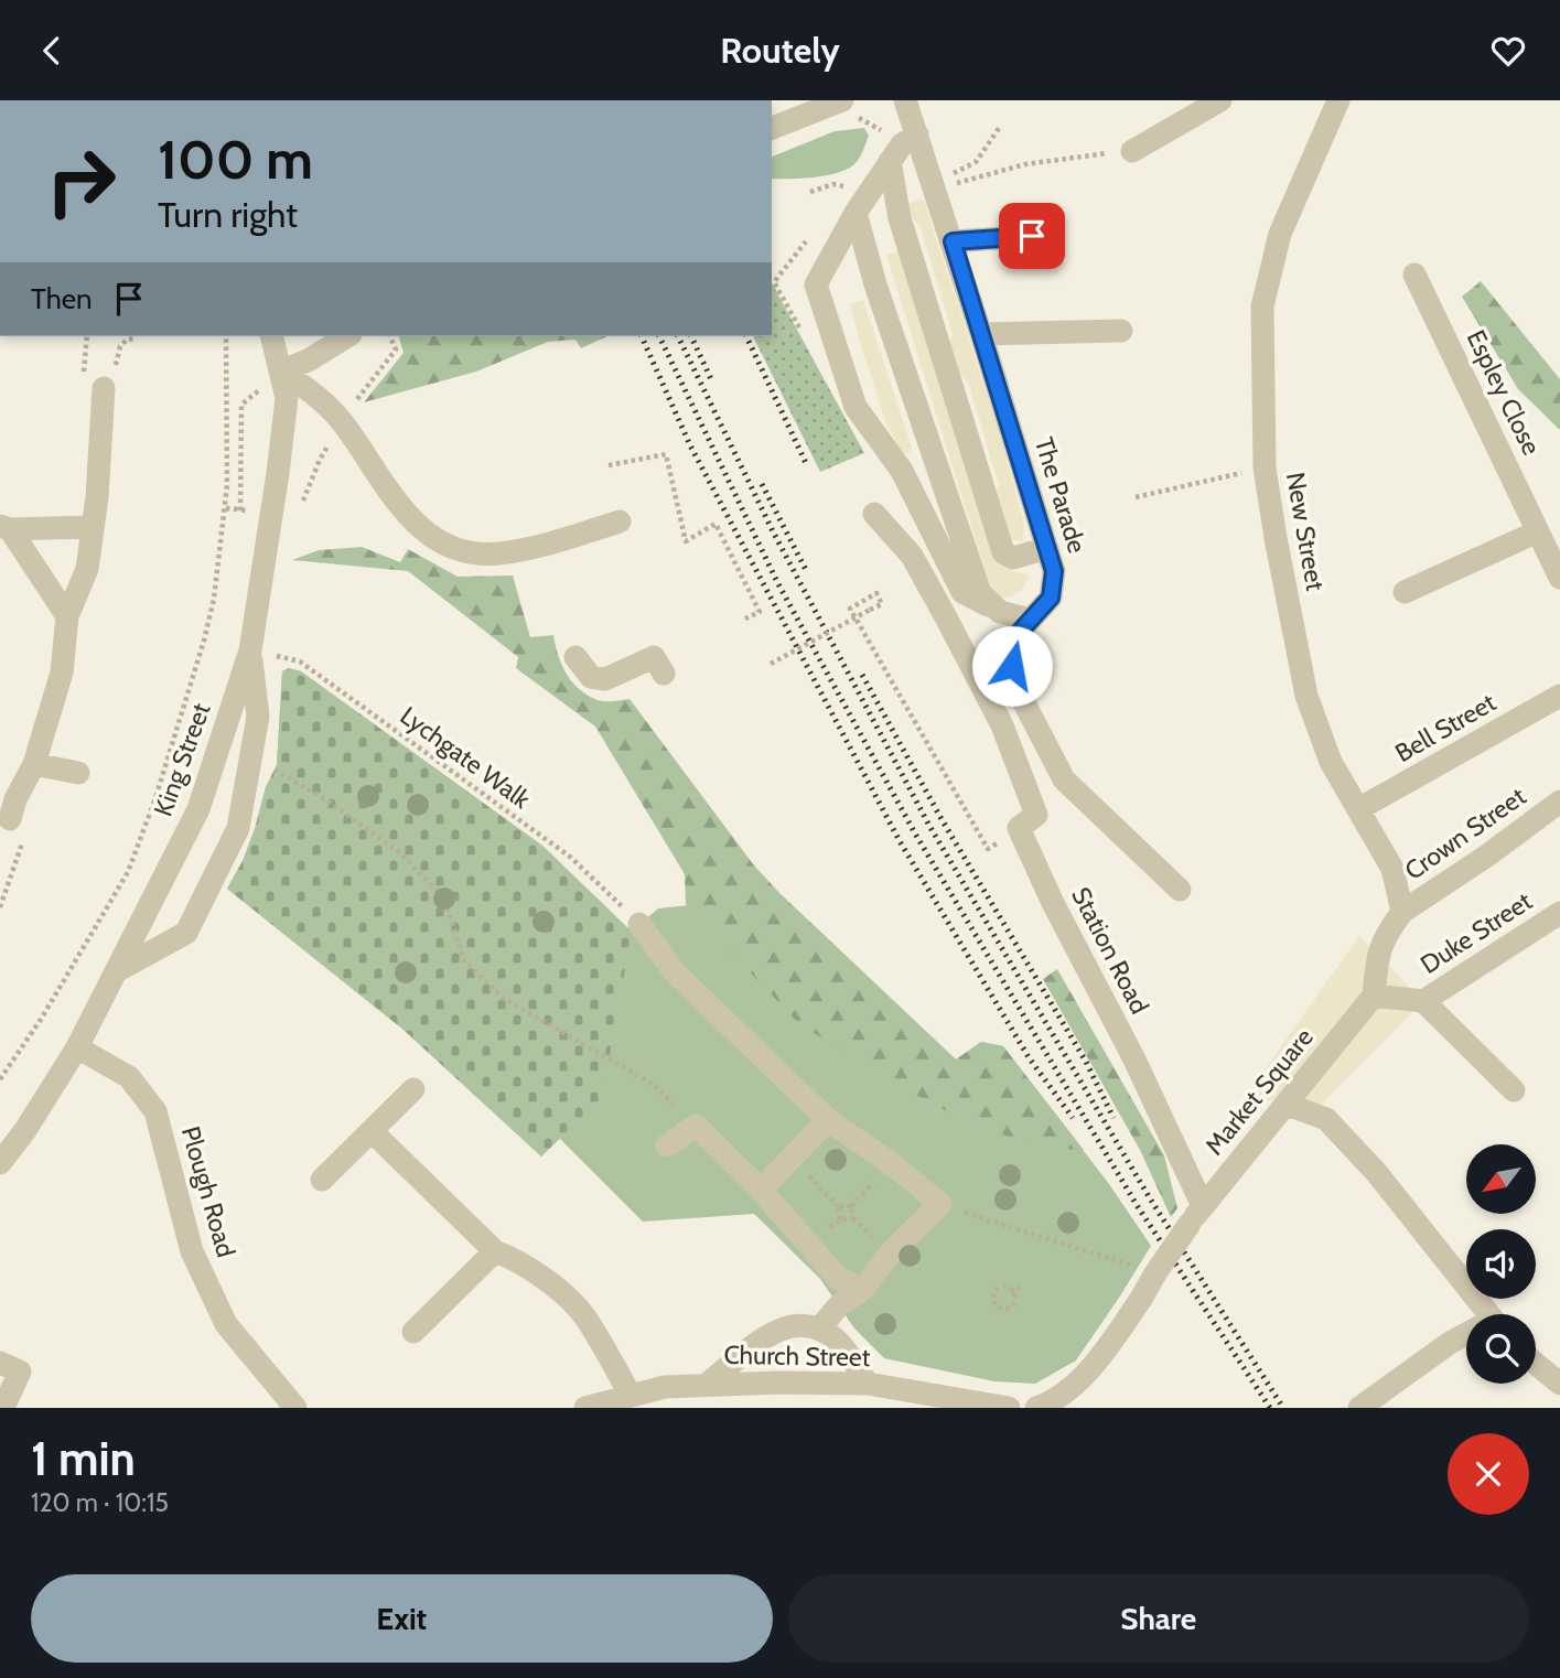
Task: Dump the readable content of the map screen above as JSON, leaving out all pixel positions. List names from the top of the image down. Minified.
{"streets":{"street":["Espley Close","The Parade","New Street","Bell Street","King Street","Crown Street","Duke Street","Station Road","Market Square","Plough Road","Church Street"],"path":["Lychgate Walk"]},"crossings":[["New Street","Bell Street"],["New Street","Crown Street"],["Lychgate Walk","King Street"],["King Street","Plough Road"],["Station Road","Market Square"]],"north":"bottom left","page":{"header":"Routely","turn":["100 m","Turn right"],"then":"Then","heading":["1 min","120 m · 10:15"],"buttons":["Exit","Share"]}}
